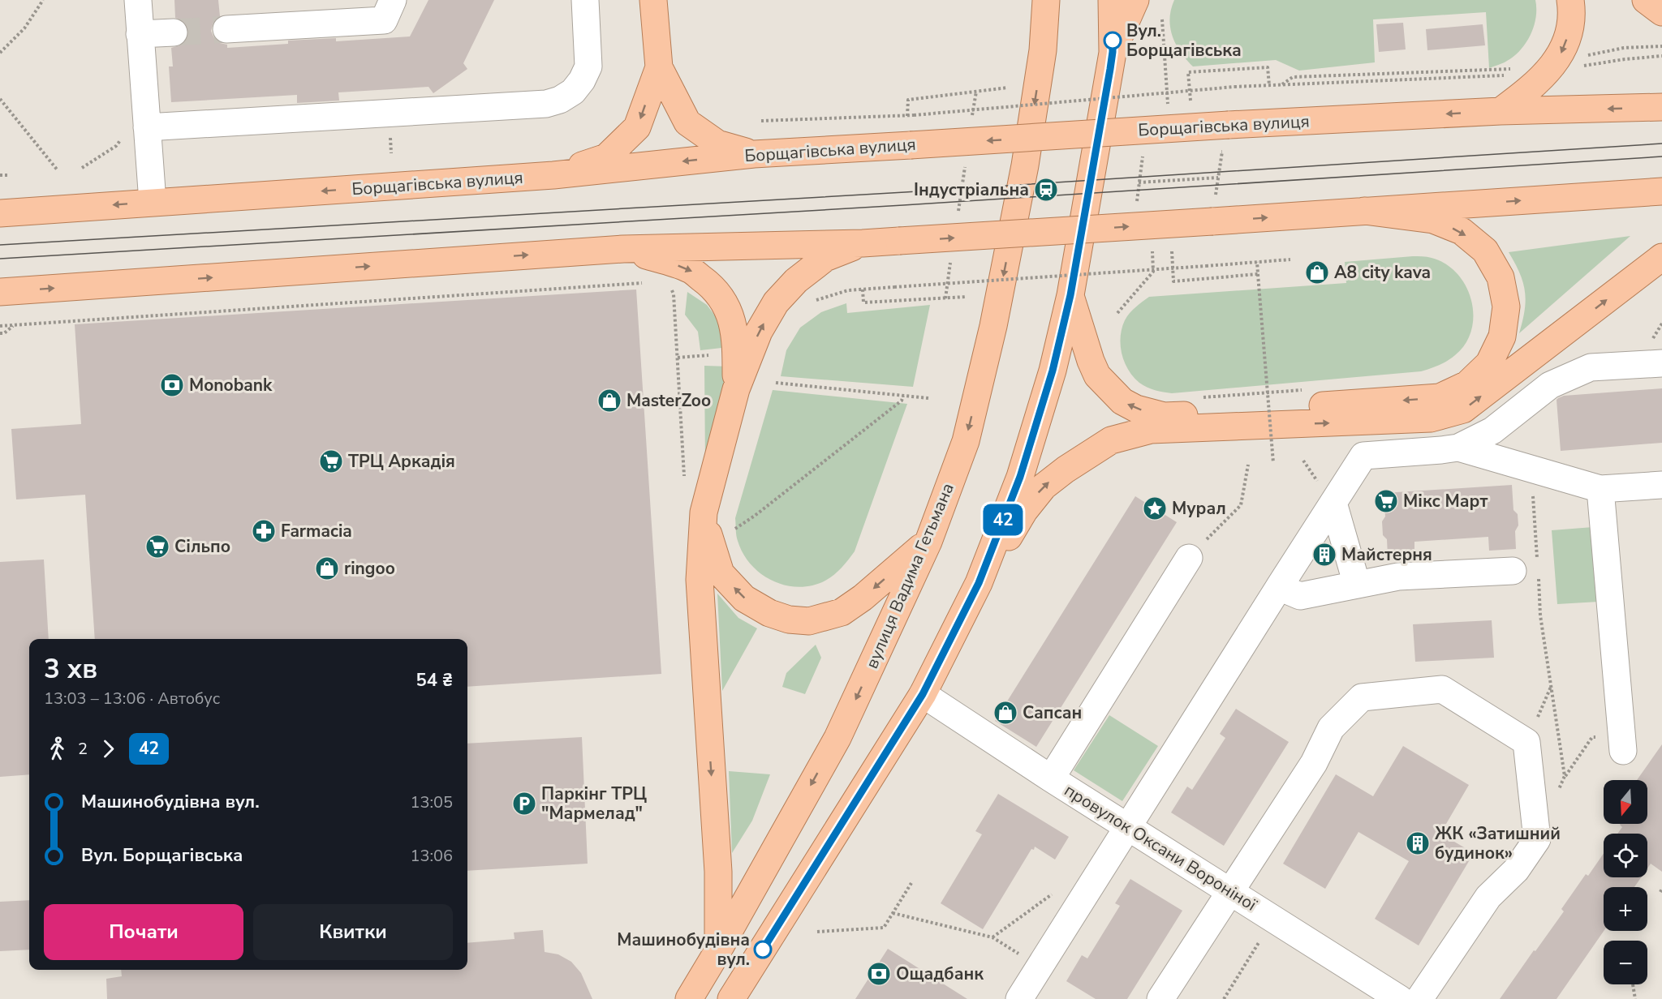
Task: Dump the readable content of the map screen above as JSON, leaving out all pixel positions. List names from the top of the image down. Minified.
{"streets":{"main road":["Борщагівська вулиця","вулиця Вадима Гетьмана"],"street":["провулок Оксани Вороніної"]},"places":{"other":["Вул. Борщагівська","Машинобудівна вул."],"station":["Індустріальна"],"shop":["A8 city kava","MasterZoo","ringoo","Сапсан"],"bank":["Monobank","Ощадбанк"],"supermarket":["ТРЦ Аркадія","Мікс Март","Сільпо"],"place":["Мурал"],"pharmacy":["Farmacia"],"building":["Майстерня","ЖК «Затишний будинок»"],"parking":["Паркінг ТРЦ \"Мармелад\""]},"lines":["bus line 42"],"north":"bottom","page":{"on_map":"42","heading":["3 хв","13:03 – 13:06 · Автобус","54 ₴"],"legs":["2","42"],"list":[{"name":"Машинобудівна вул.","value":"13:05"},{"name":"Вул. Борщагівська","value":"13:06"}],"map_buttons":["+","−"],"buttons":["Почати","Квитки"]}}
